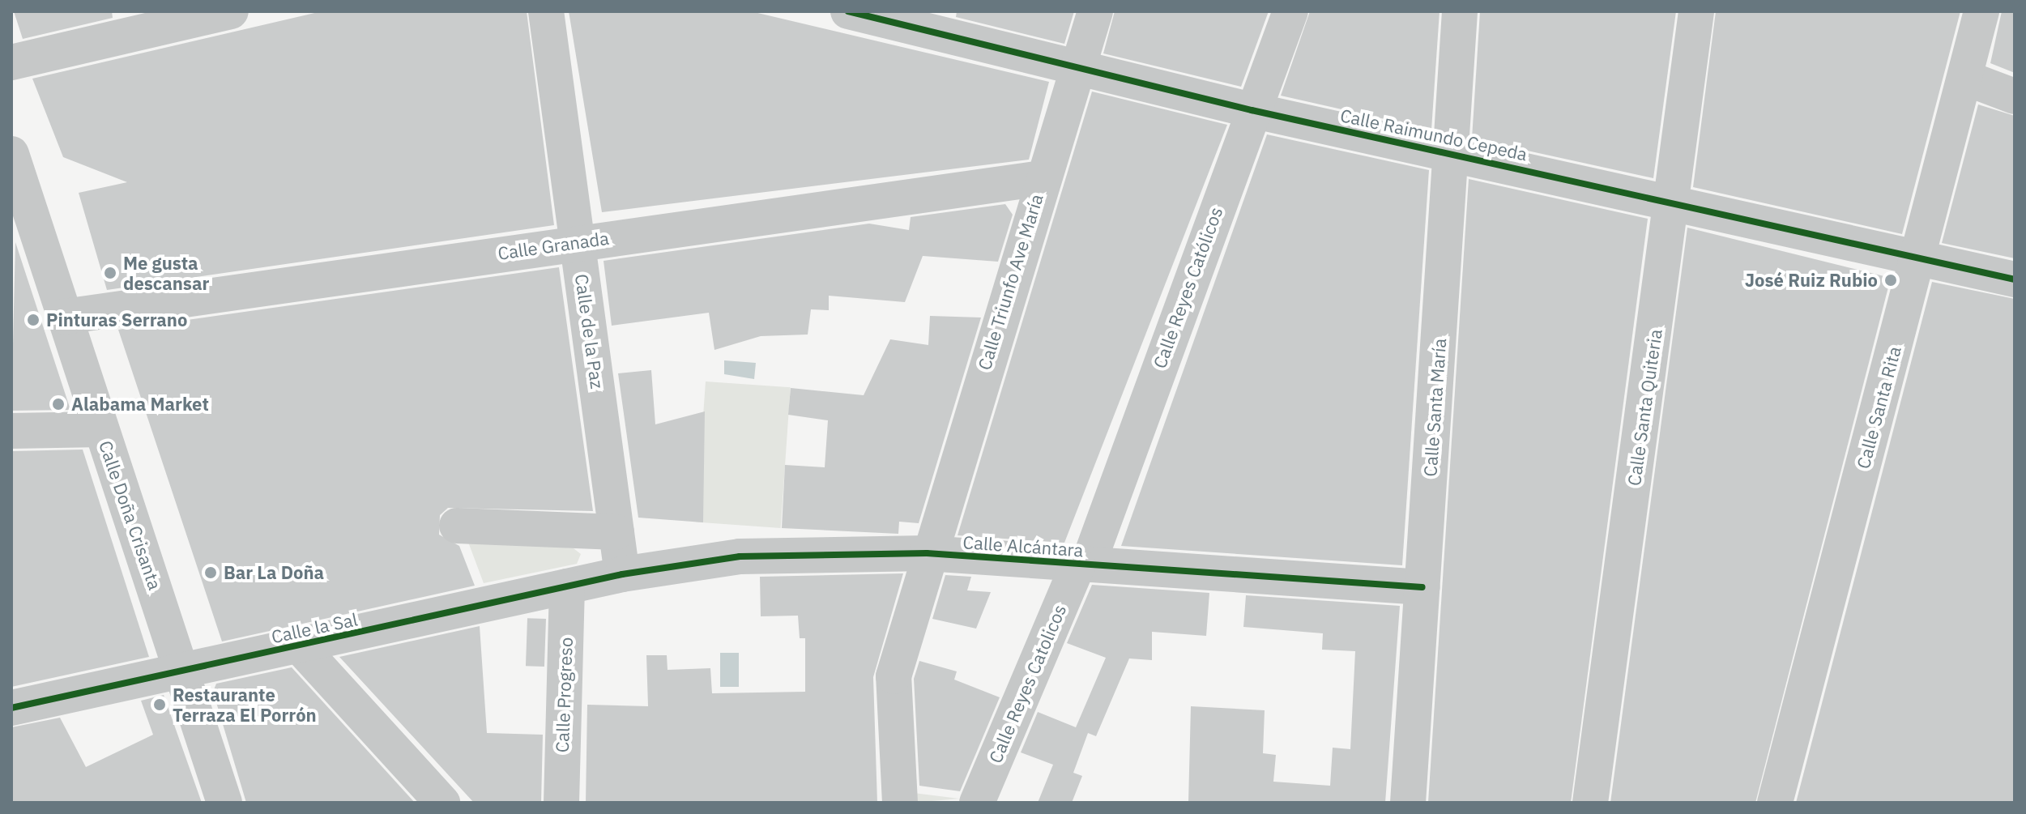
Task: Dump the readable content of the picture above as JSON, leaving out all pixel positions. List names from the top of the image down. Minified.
{"streets":{"street":["Calle Raimundo Cepeda","Calle Granada","Calle Triunfo Ave María","Calle Reyes Católicos","Calle de la Paz","Calle Santa María","Calle Santa Quiteria","Calle Santa Rita","Calle Doña Crisanta","Calle Alcántara","Calle la Sal","Calle Reyes Catolicos","Calle Progreso"]},"crossings":[["Calle Raimundo Cepeda","Calle Triunfo Ave María"],["Calle Raimundo Cepeda","Calle Reyes Católicos"],["Calle Raimundo Cepeda","Calle Santa María"],["Calle Raimundo Cepeda","Calle Santa Quiteria"],["Calle Raimundo Cepeda","Calle Santa Rita"],["Calle Granada","Calle Triunfo Ave María"],["Calle Granada","Calle de la Paz"],["Calle Granada","Calle Doña Crisanta"],["Calle Triunfo Ave María","Calle Alcántara"],["Calle Reyes Católicos","Calle Alcántara"],["Calle Reyes Católicos","Calle Reyes Catolicos"],["Calle de la Paz","Calle Alcántara"],["Calle de la Paz","Calle la Sal"],["Calle Santa María","Calle Alcántara"],["Calle Doña Crisanta","Calle la Sal"],["Calle Alcántara","Calle la Sal"],["Calle Alcántara","Calle Reyes Catolicos"],["Calle la Sal","Calle Progreso"]],"places":["Me gusta descansar","José Ruiz Rubio","Pinturas Serrano","Alabama Market","Bar La Doña","Restaurante Terraza El Porrón"]}
